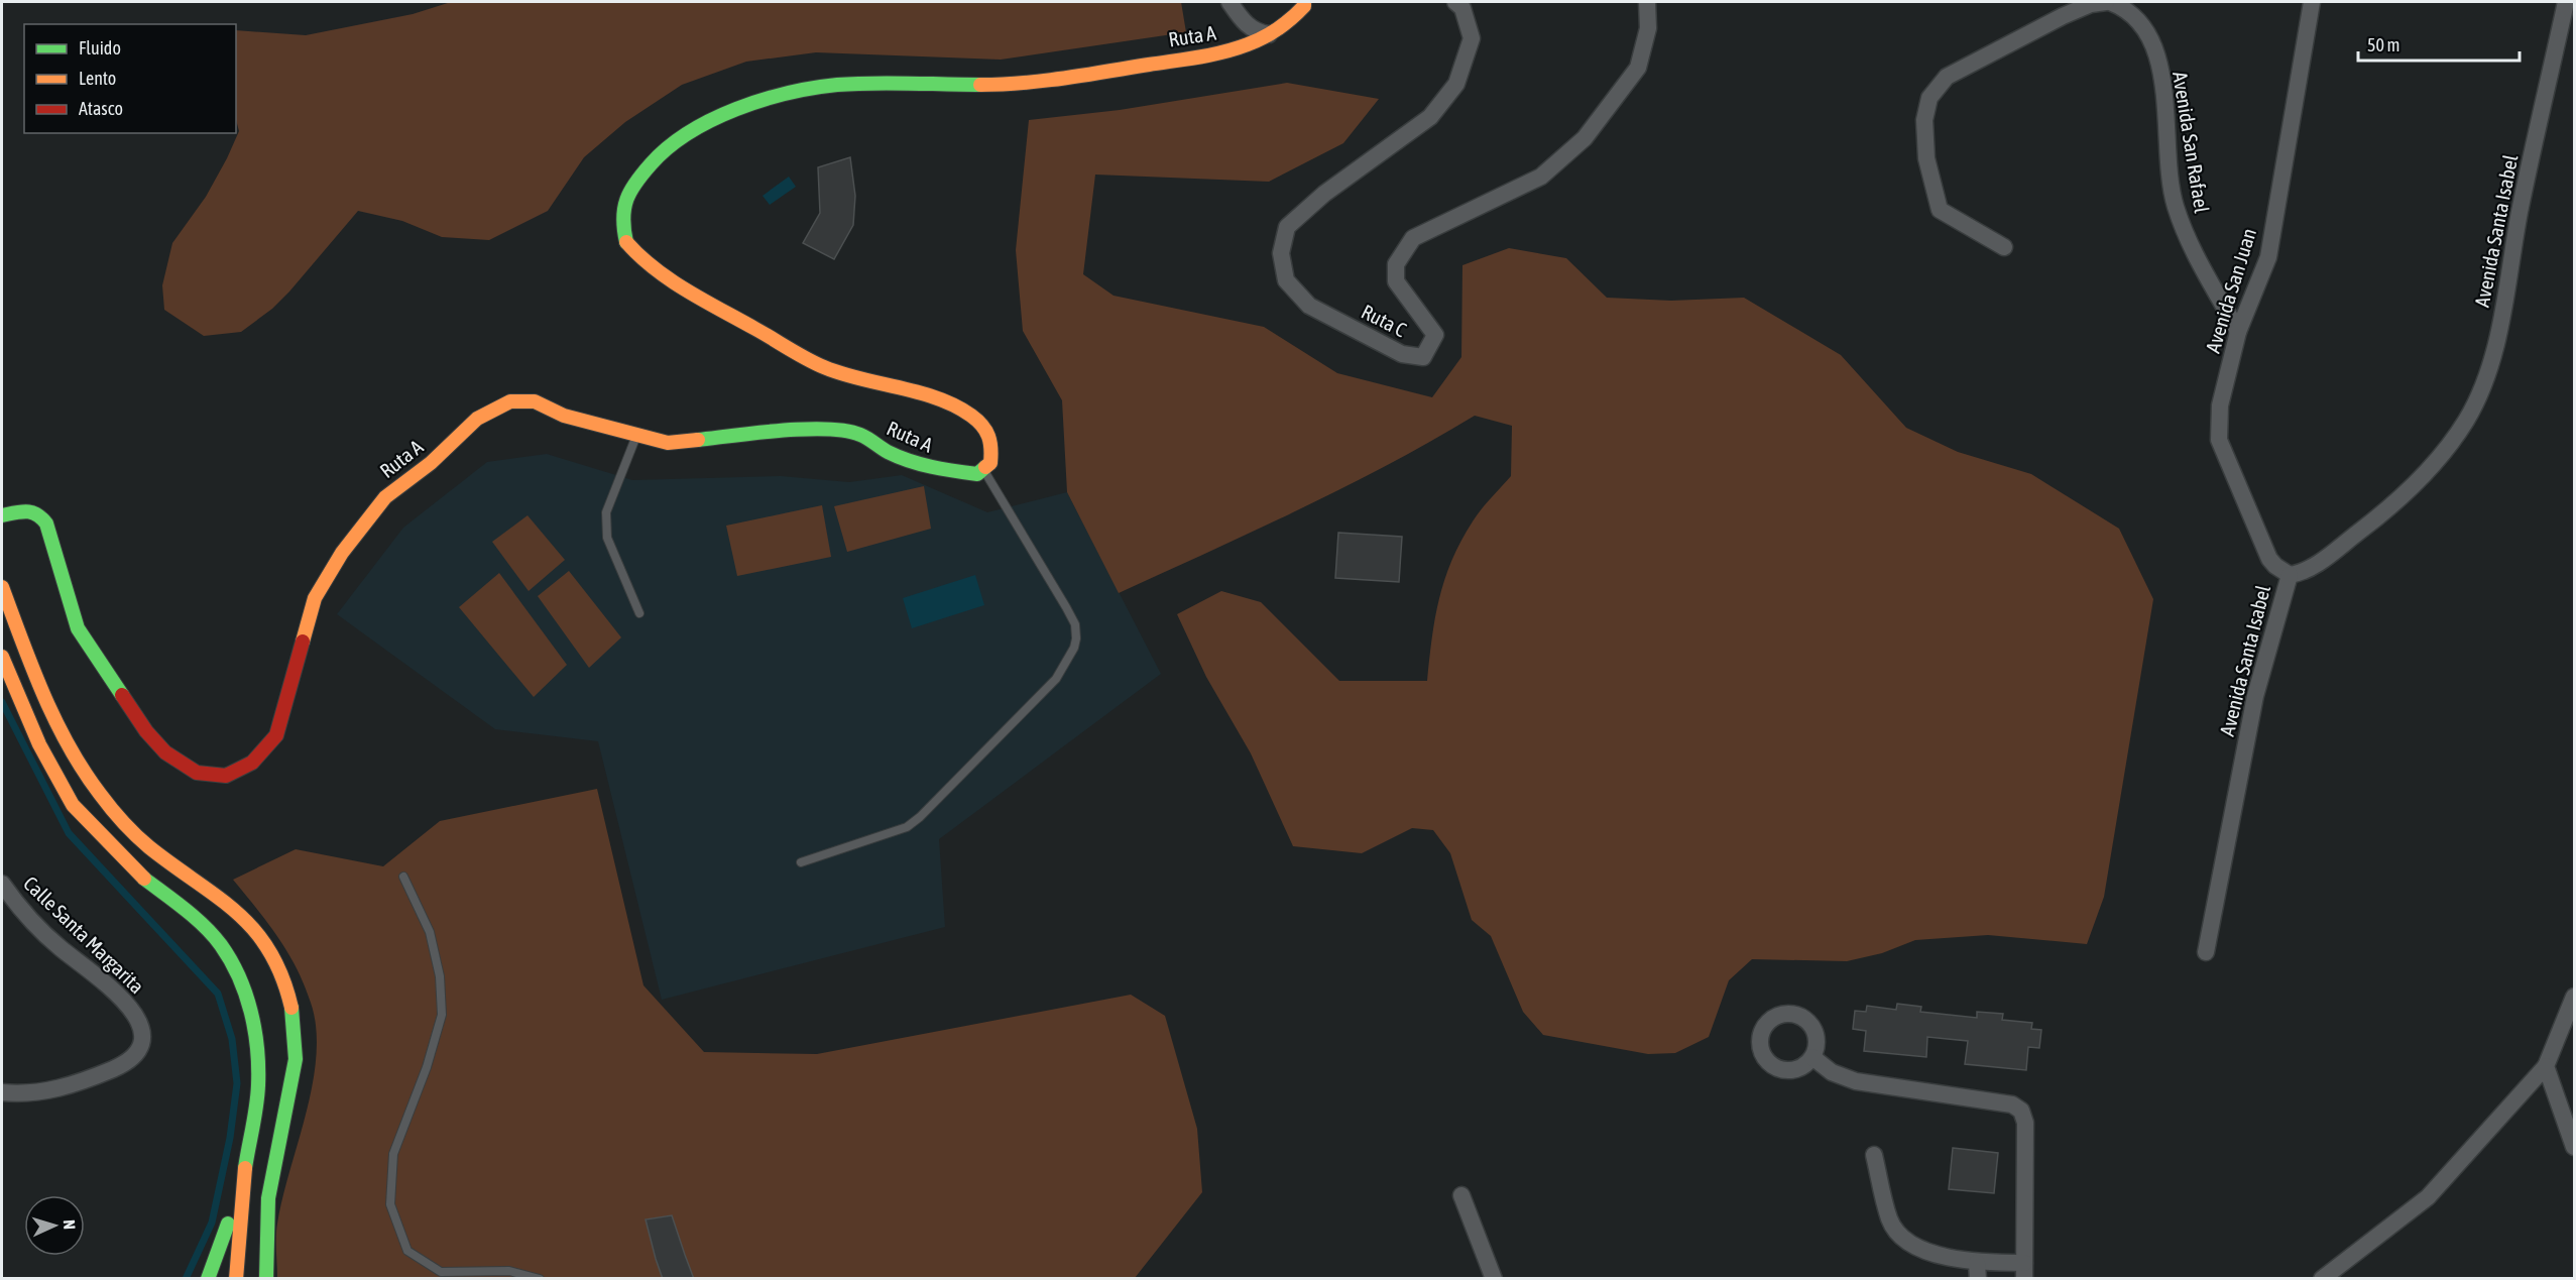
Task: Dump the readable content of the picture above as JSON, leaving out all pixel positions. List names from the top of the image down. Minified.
{"streets":{"street":["Ruta A","Avenida San Rafael","Avenida Santa Isabel","Avenida San Juan","Ruta C","Calle Santa Margarita"]},"crossings":[["Avenida San Rafael","Avenida San Juan"],["Avenida Santa Isabel","Avenida San Juan"]],"legend":["Fluido","Lento","Atasco"],"scale_bar":"50 m","north":"right"}
